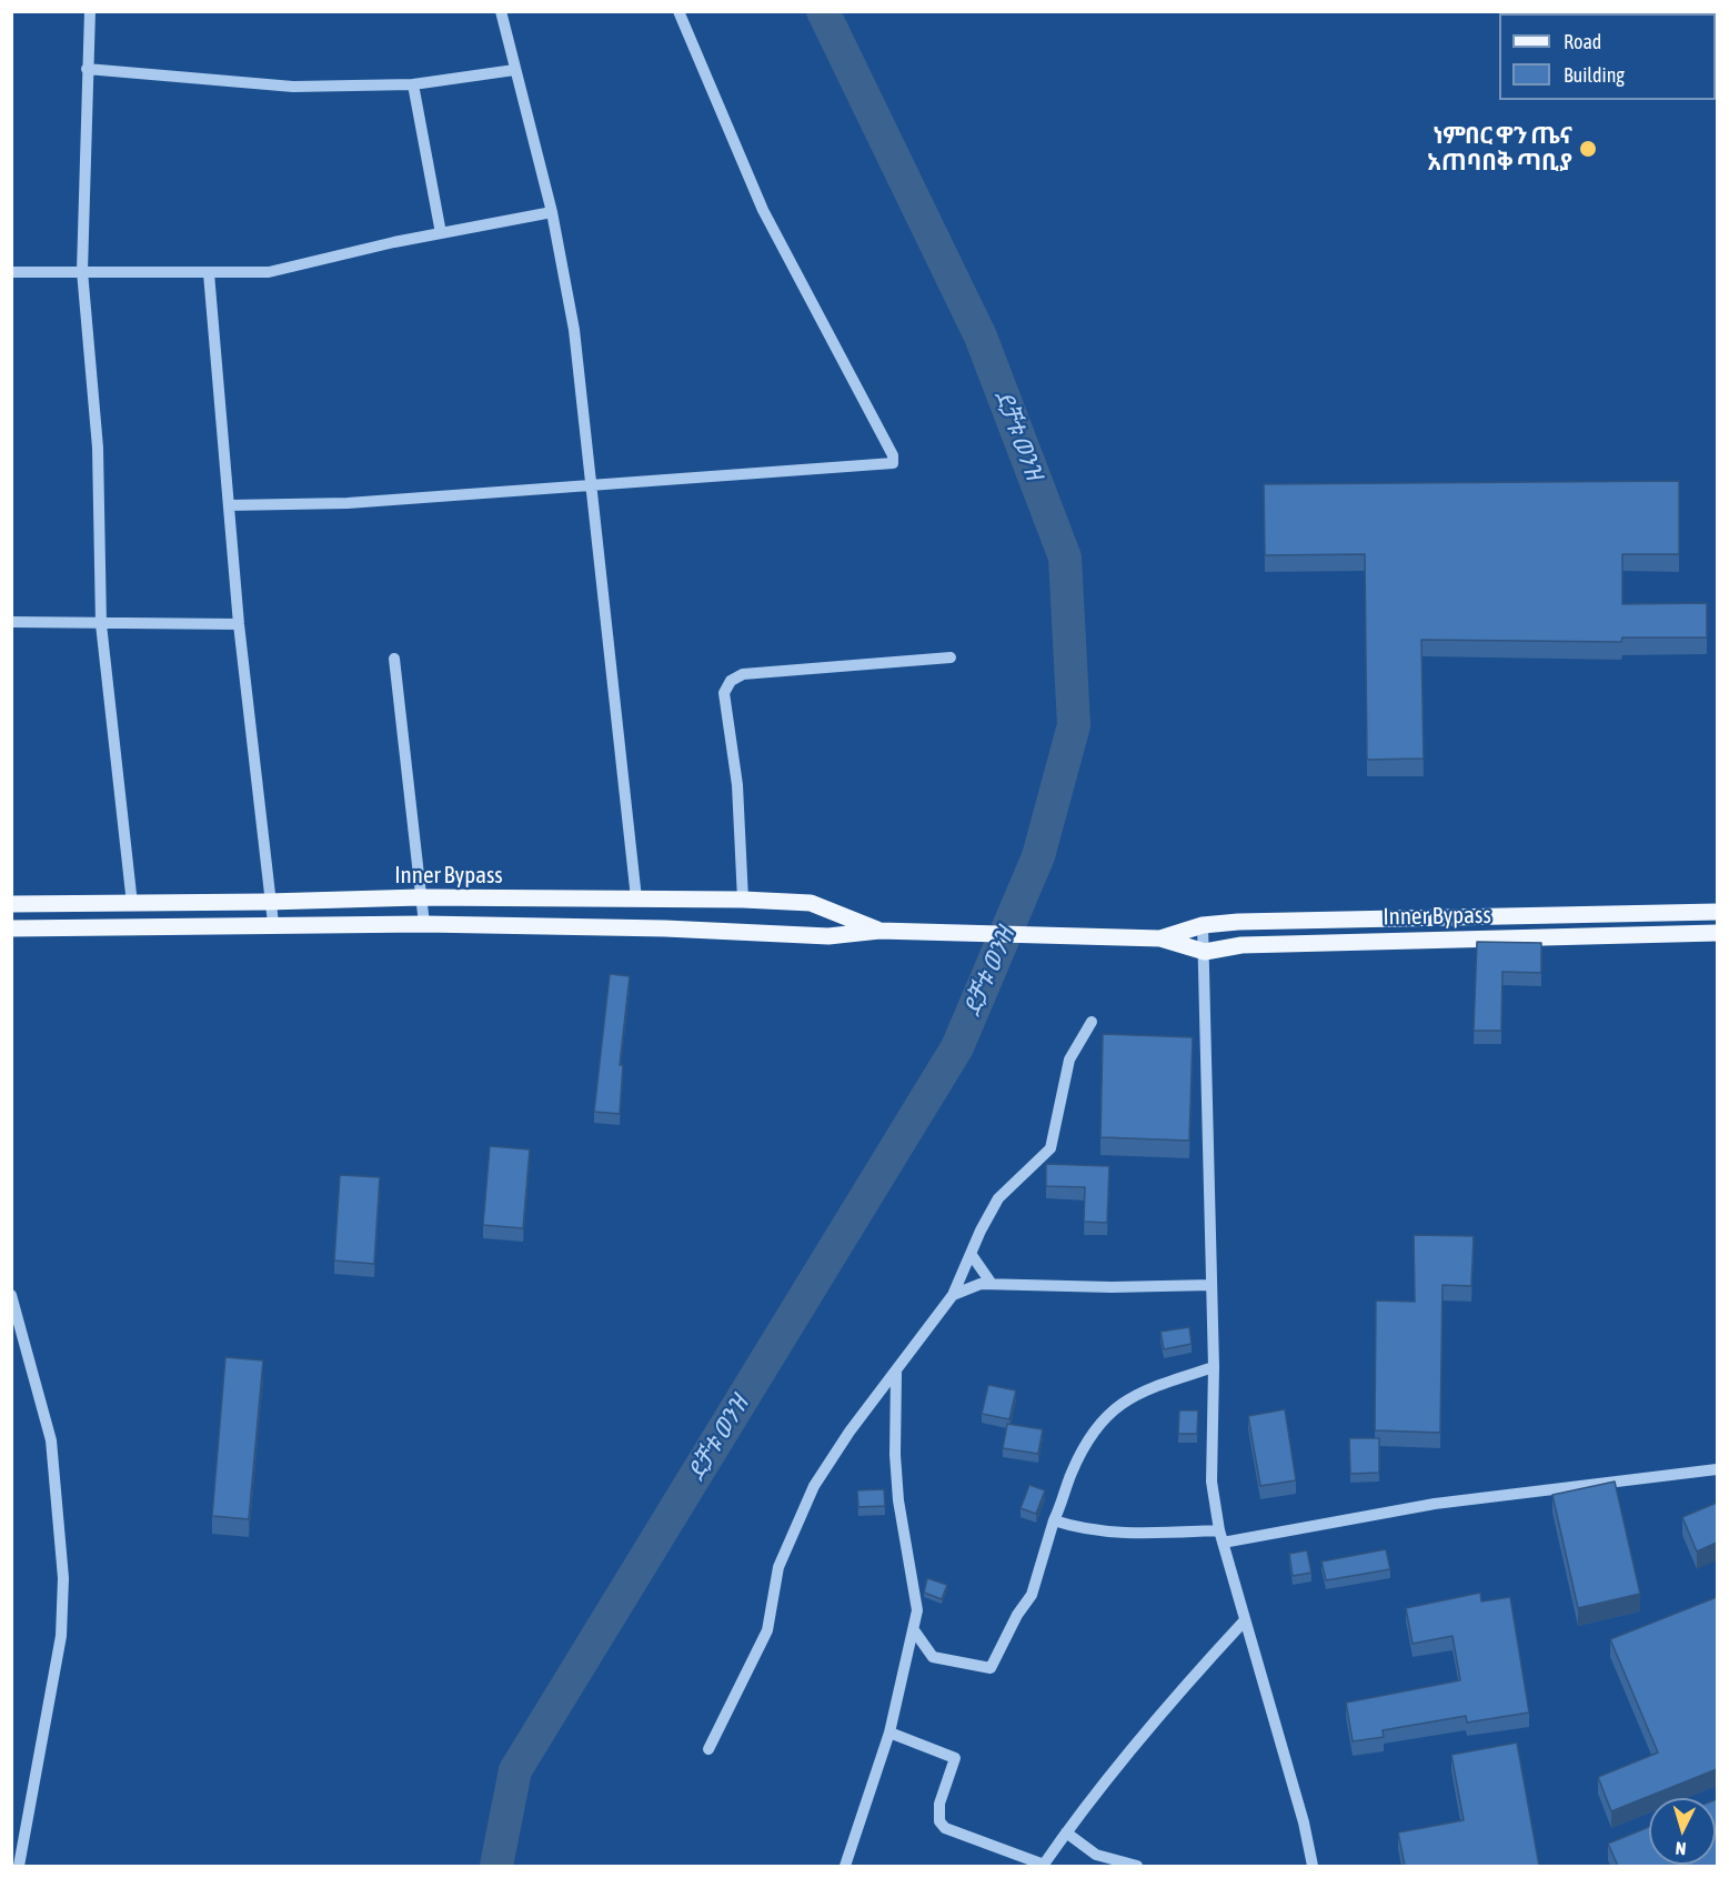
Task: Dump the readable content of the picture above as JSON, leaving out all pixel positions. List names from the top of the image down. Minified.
{"streets":{"main road":["Inner Bypass"]},"water":["ደቻቱ ወንዝ"],"places":["ነምበር ዋን ጤና አጠባበቅ ጣቢያ"],"legend":["Road","Building"],"north":"bottom"}
